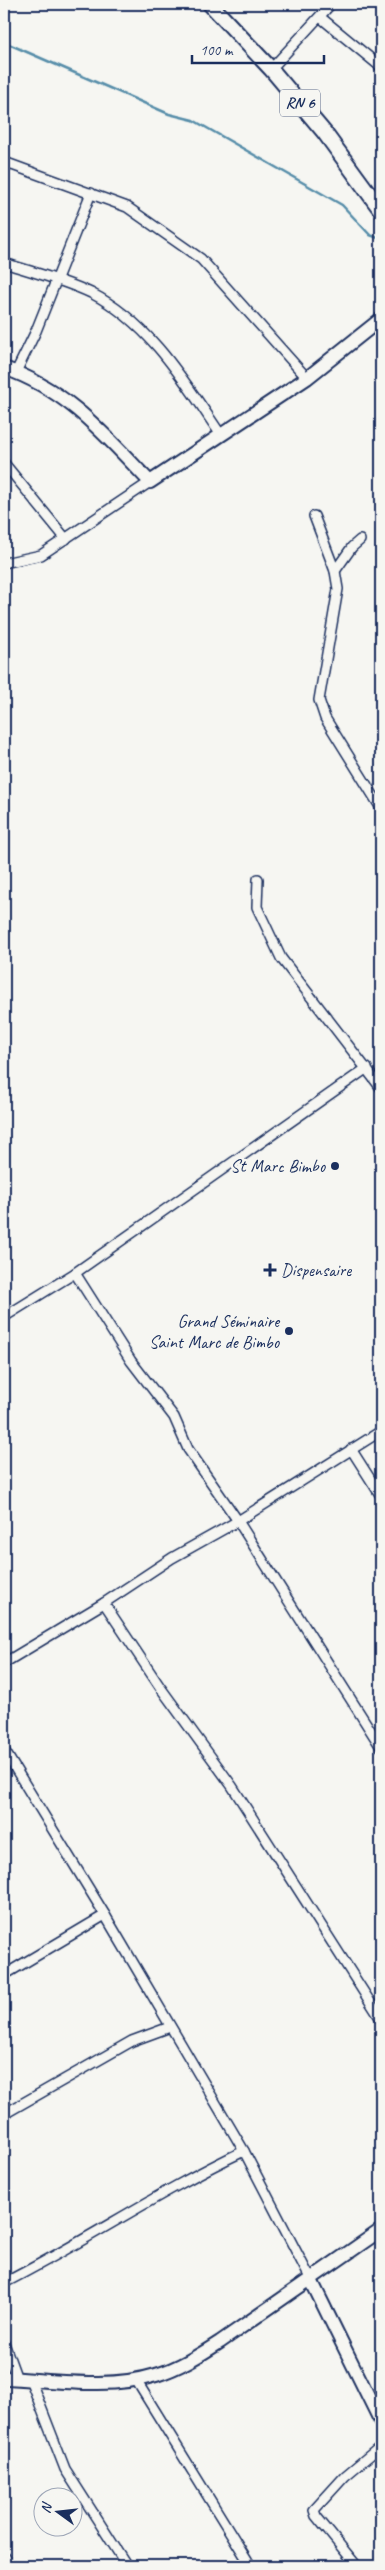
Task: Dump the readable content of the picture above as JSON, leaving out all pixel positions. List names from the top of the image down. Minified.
{"streets":{"main road":["RN 6"]},"places":{"other":["St Marc Bimbo","Grand Séminaire Saint Marc de Bimbo"],"health":["Dispensaire"]},"scale_bar":"100 m","north":"left"}
